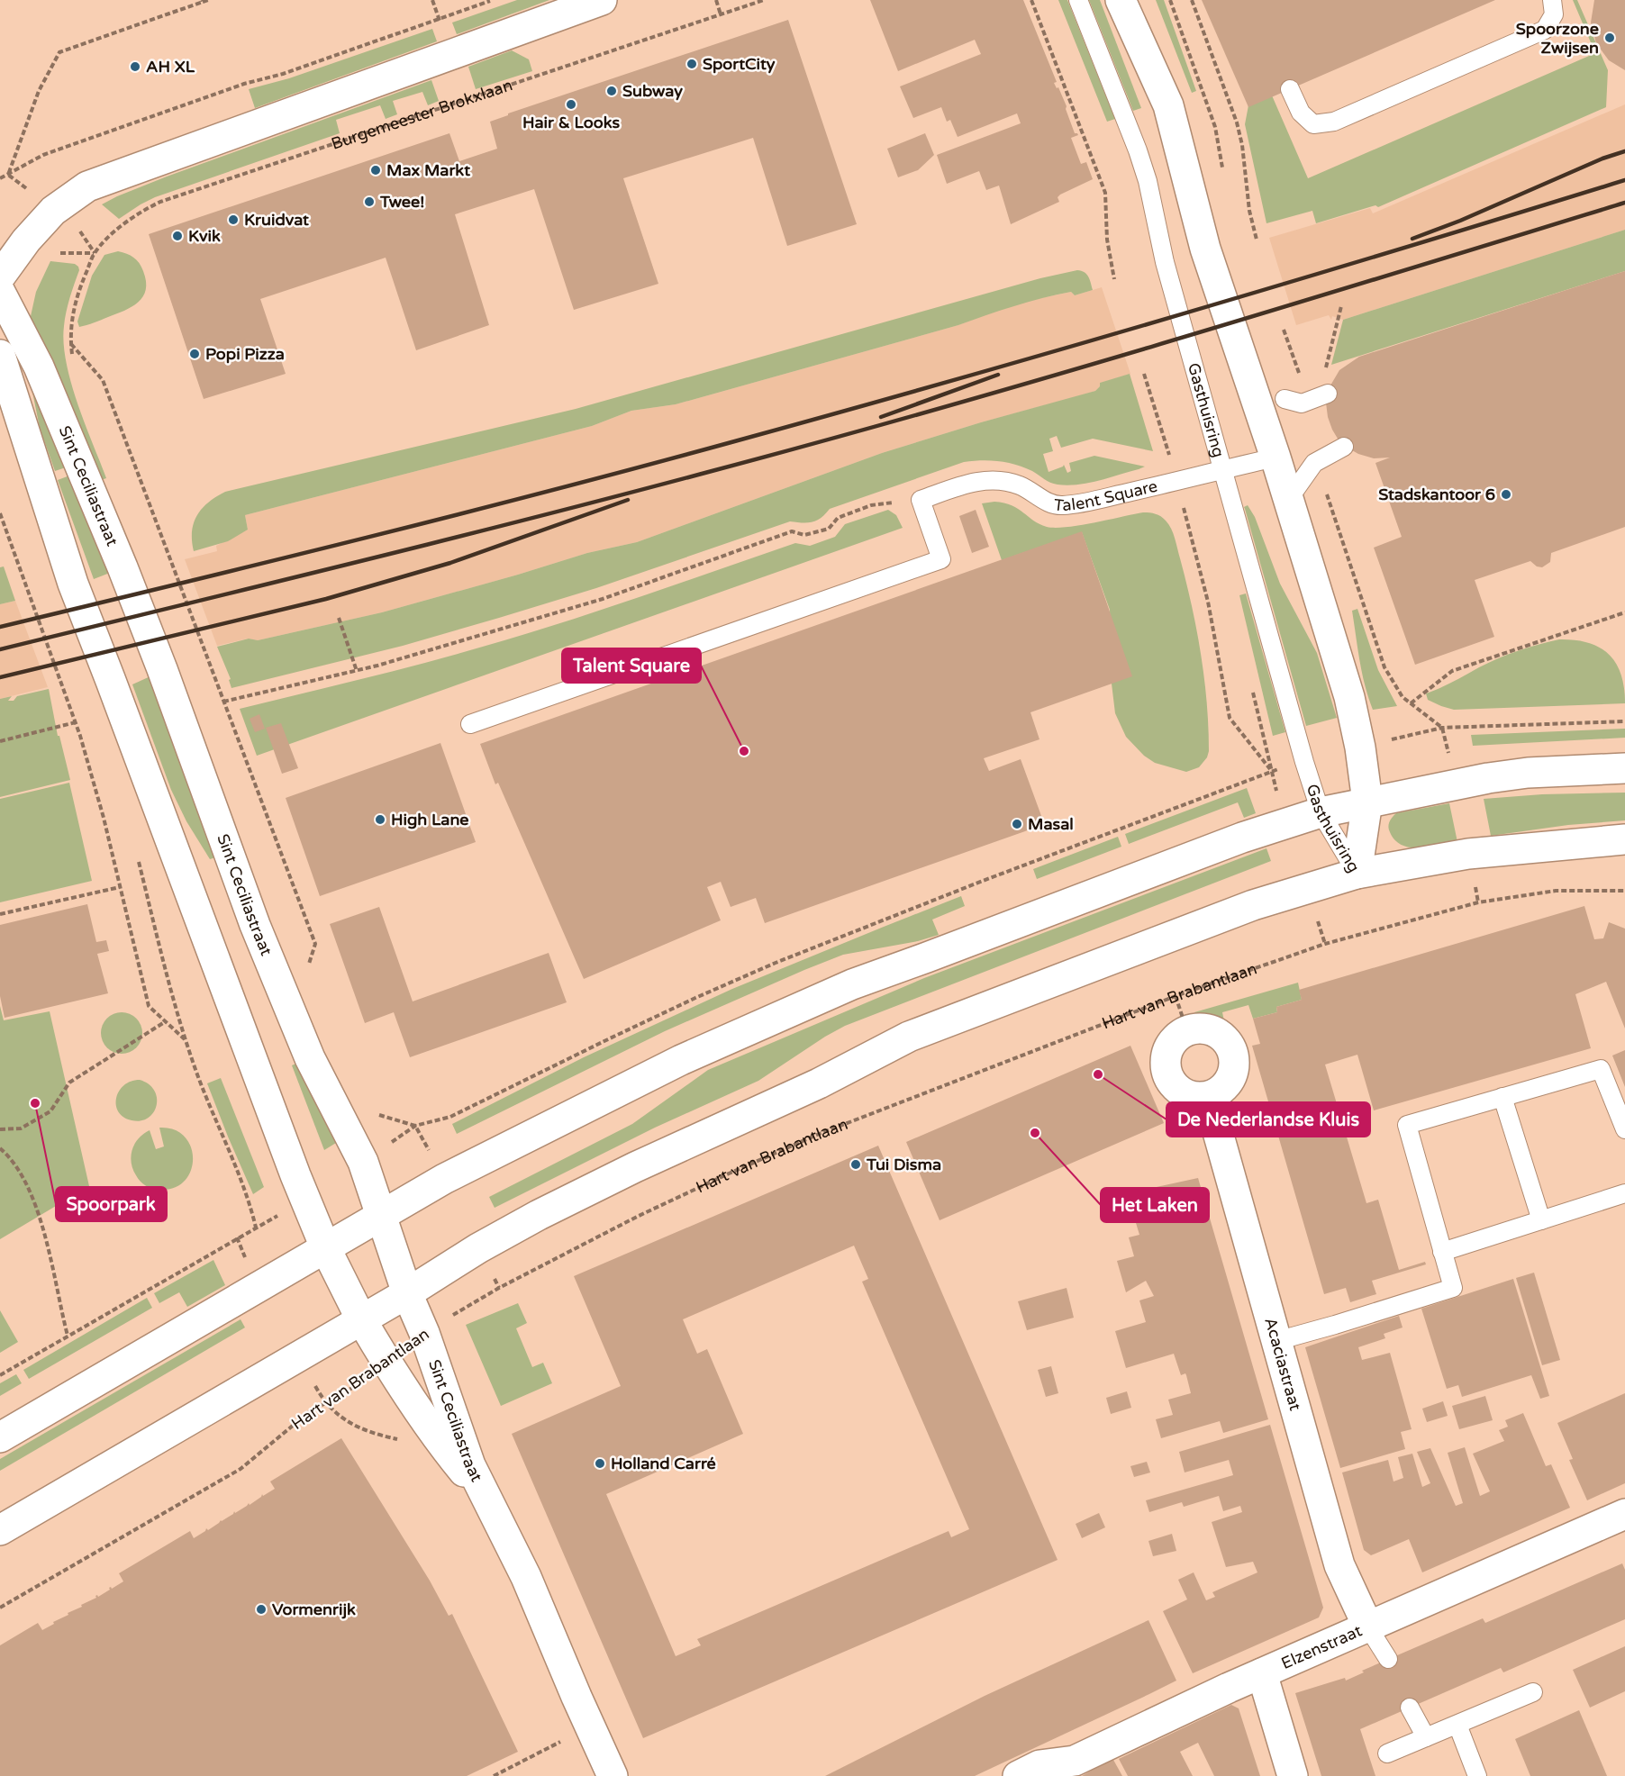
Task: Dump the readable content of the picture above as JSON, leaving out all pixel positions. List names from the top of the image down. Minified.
{"streets":{"street":["Gasthuisring","Sint Ceciliastraat","Acaciastraat","Elzenstraat"],"lane":["Talent Square"],"path":["Burgemeester Brokxlaan","Hart van Brabantlaan"]},"crossings":[["Gasthuisring","Talent Square"],["Sint Ceciliastraat","Hart van Brabantlaan"],["Acaciastraat","Elzenstraat"]],"places":["Spoorzone Zwijsen","SportCity","AH XL","Subway","Hair & Looks","Max Markt","Twee!","Kruidvat","Kvik","Popi Pizza","Stadskantoor 6","Talent Square","High Lane","Masal","De Nederlandse Kluis","Spoorpark","Het Laken","Tui Disma","Holland Carré","Vormenrijk"]}
